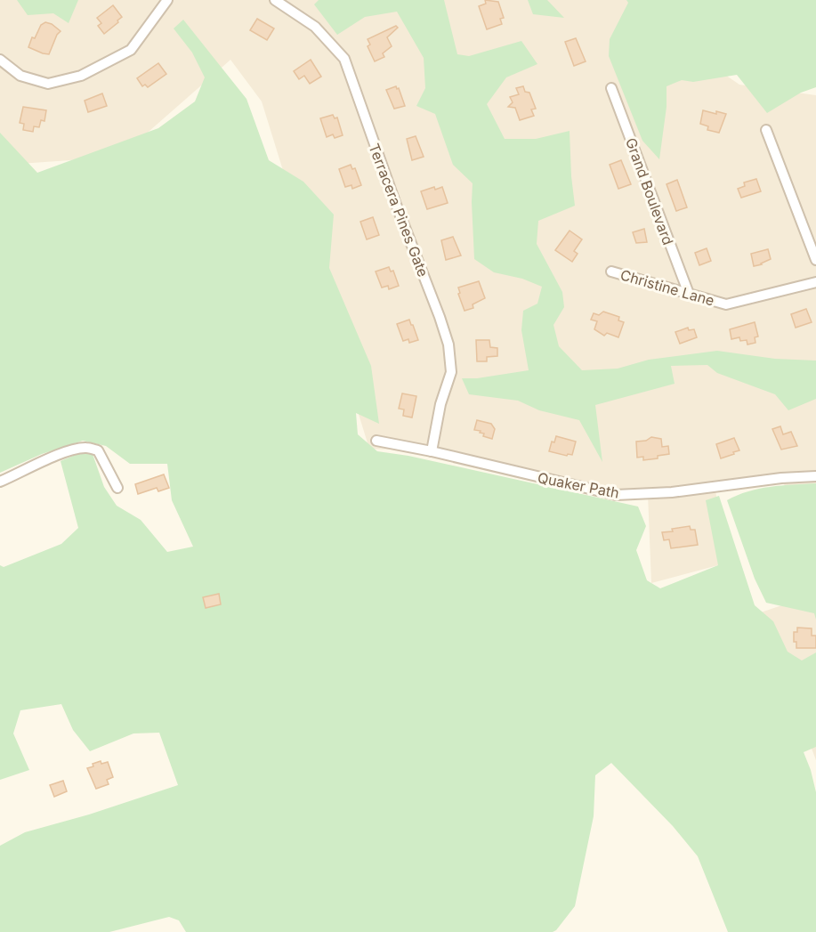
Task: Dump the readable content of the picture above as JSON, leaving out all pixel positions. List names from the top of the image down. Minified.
{"streets":{"street":["Grand Boulevard","Terracera Pines Gate","Christine Lane","Quaker Path"]},"crossings":[["Grand Boulevard","Christine Lane"],["Terracera Pines Gate","Quaker Path"]]}
